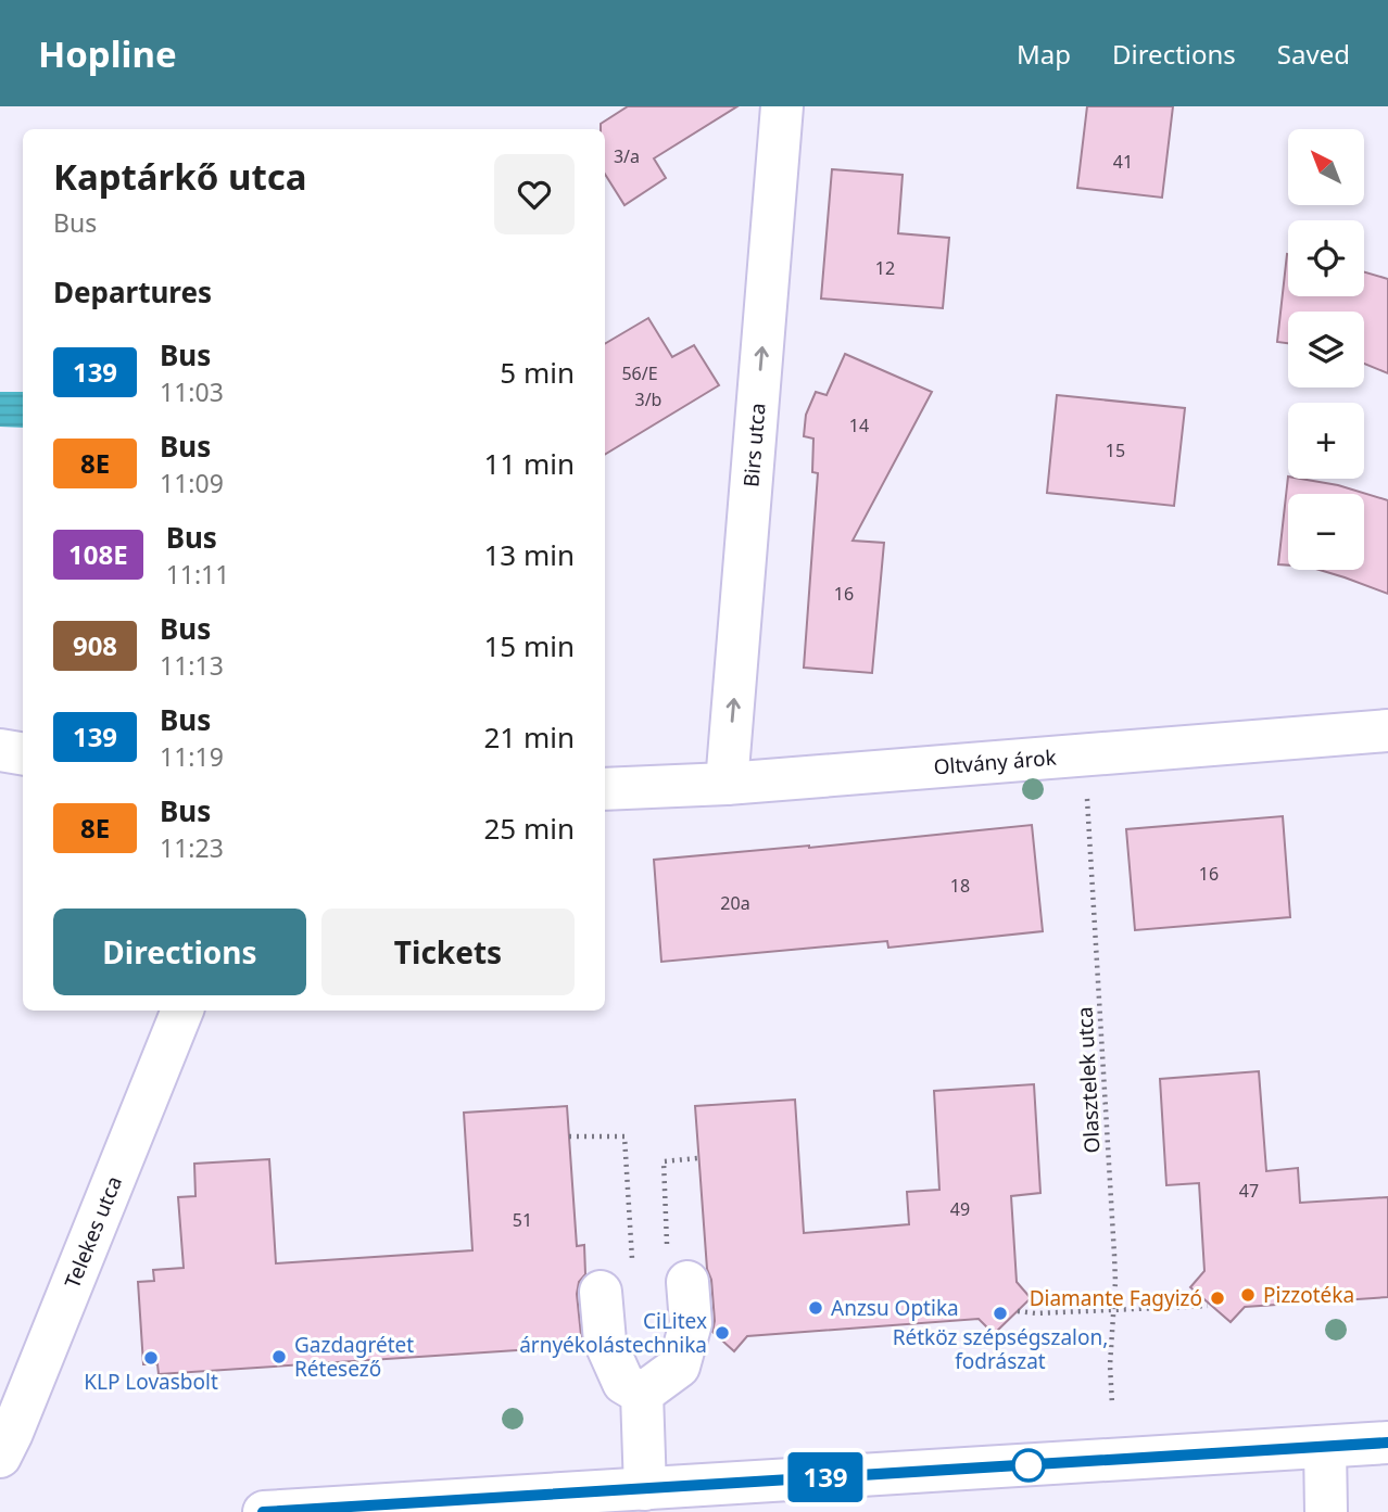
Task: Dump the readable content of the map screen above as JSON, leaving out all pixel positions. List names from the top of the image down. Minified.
{"streets":{"street":["Birs utca","Oltvány árok","Telekes utca"],"path":["Olasztelek utca"]},"crossings":[["Birs utca","Oltvány árok"],["Oltvány árok","Olasztelek utca"]],"one_way":["Birs utca"],"places":["Pizzotéka","Diamante Fagyizó","Anzsu Optika","Rétköz szépségszalon, fodrászat","CiLitex árnyékolástechnika","Gazdagrétet Rétesező","KLP Lovasbolt"],"lines":["bus line 139"],"house_numbers":["3/a","41","12","56/E","3/b","14","15","16","16","18","20a","47","49","51"],"north":"top left","page":{"header":"Hopline","nav":["Map","Directions","Saved"],"on_map":"139","map_buttons":["+","−"],"heading":[["Kaptárkő utca","Bus"],"Departures"],"list":[{"mark":"139","name":"Bus","note":"11:03","value":"5 min"},{"mark":"8E","name":"Bus","note":"11:09","value":"11 min"},{"mark":"108E","name":"Bus","note":"11:11","value":"13 min"},{"mark":"908","name":"Bus","note":"11:13","value":"15 min"},{"mark":"139","name":"Bus","note":"11:19","value":"21 min"},{"mark":"8E","name":"Bus","note":"11:23","value":"25 min"}],"buttons":["Directions","Tickets"]}}
